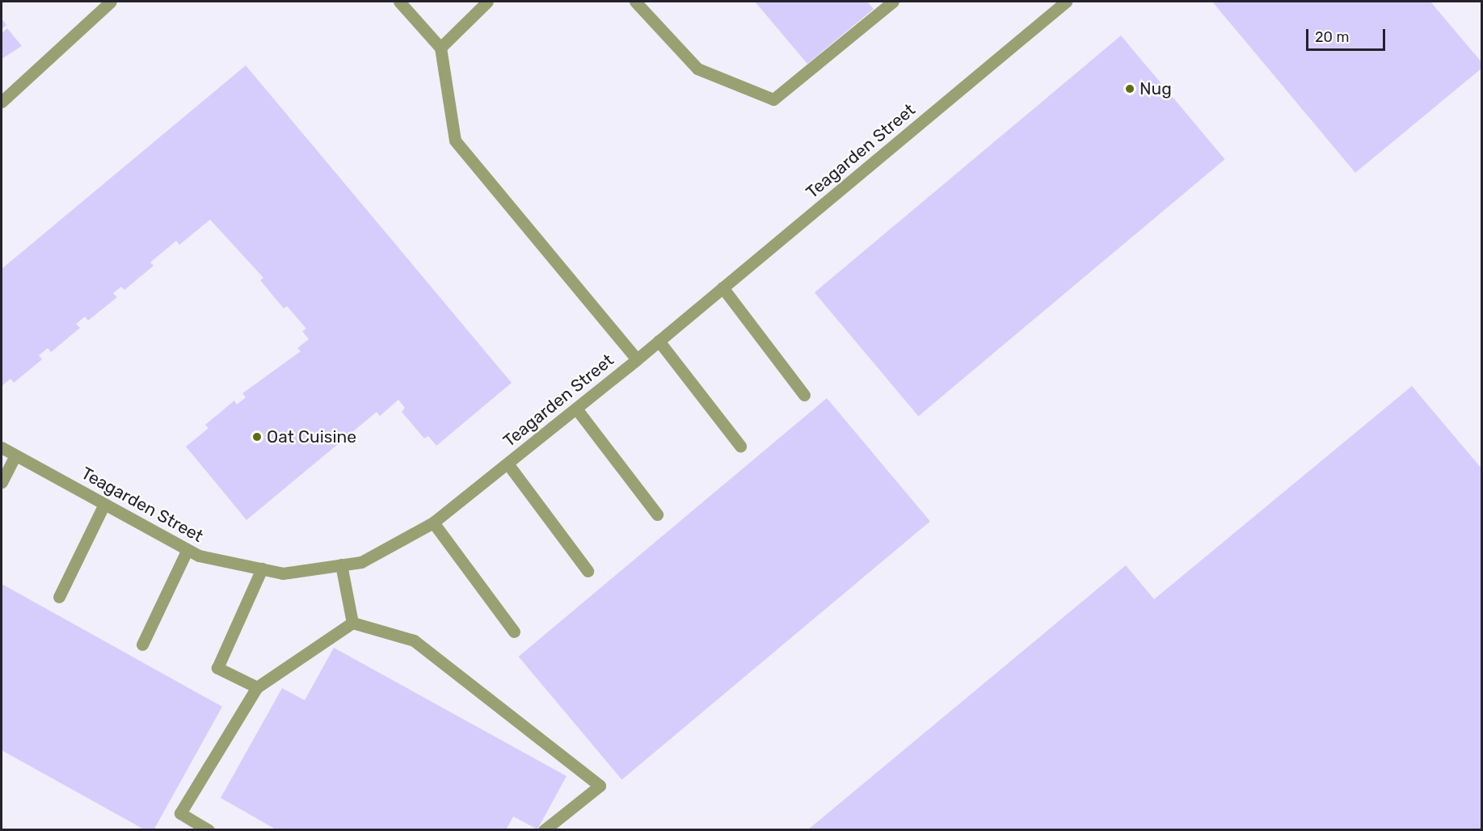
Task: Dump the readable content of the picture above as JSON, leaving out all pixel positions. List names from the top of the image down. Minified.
{"streets":{"street":["Teagarden Street"]},"places":["Nug","Oat Cuisine"],"scale_bar":"20 m"}
